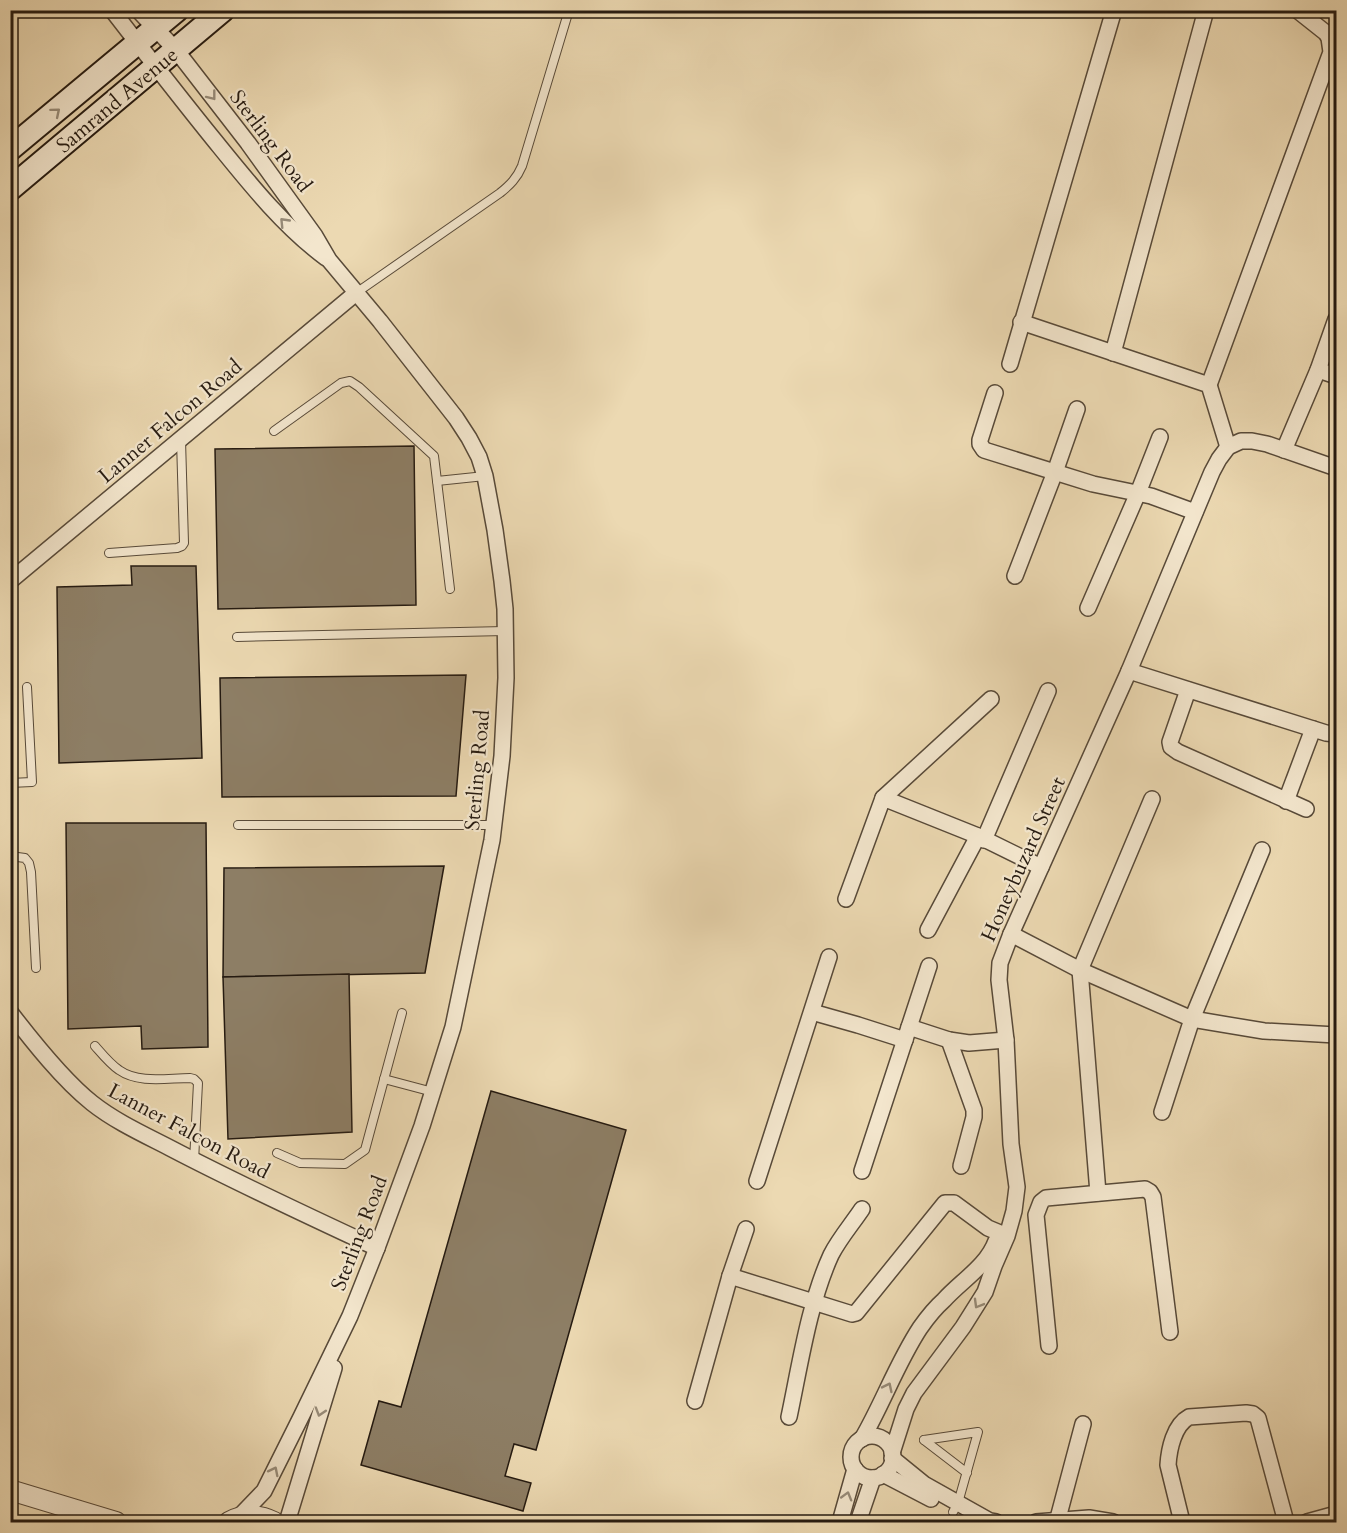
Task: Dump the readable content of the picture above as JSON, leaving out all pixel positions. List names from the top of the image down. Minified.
{"streets":{"main road":["Samrand Avenue"],"street":["Sterling Road","Lanner Falcon Road","Honeybuzard Street"]},"crossings":[["Samrand Avenue","Sterling Road"],["Sterling Road","Lanner Falcon Road"]]}
